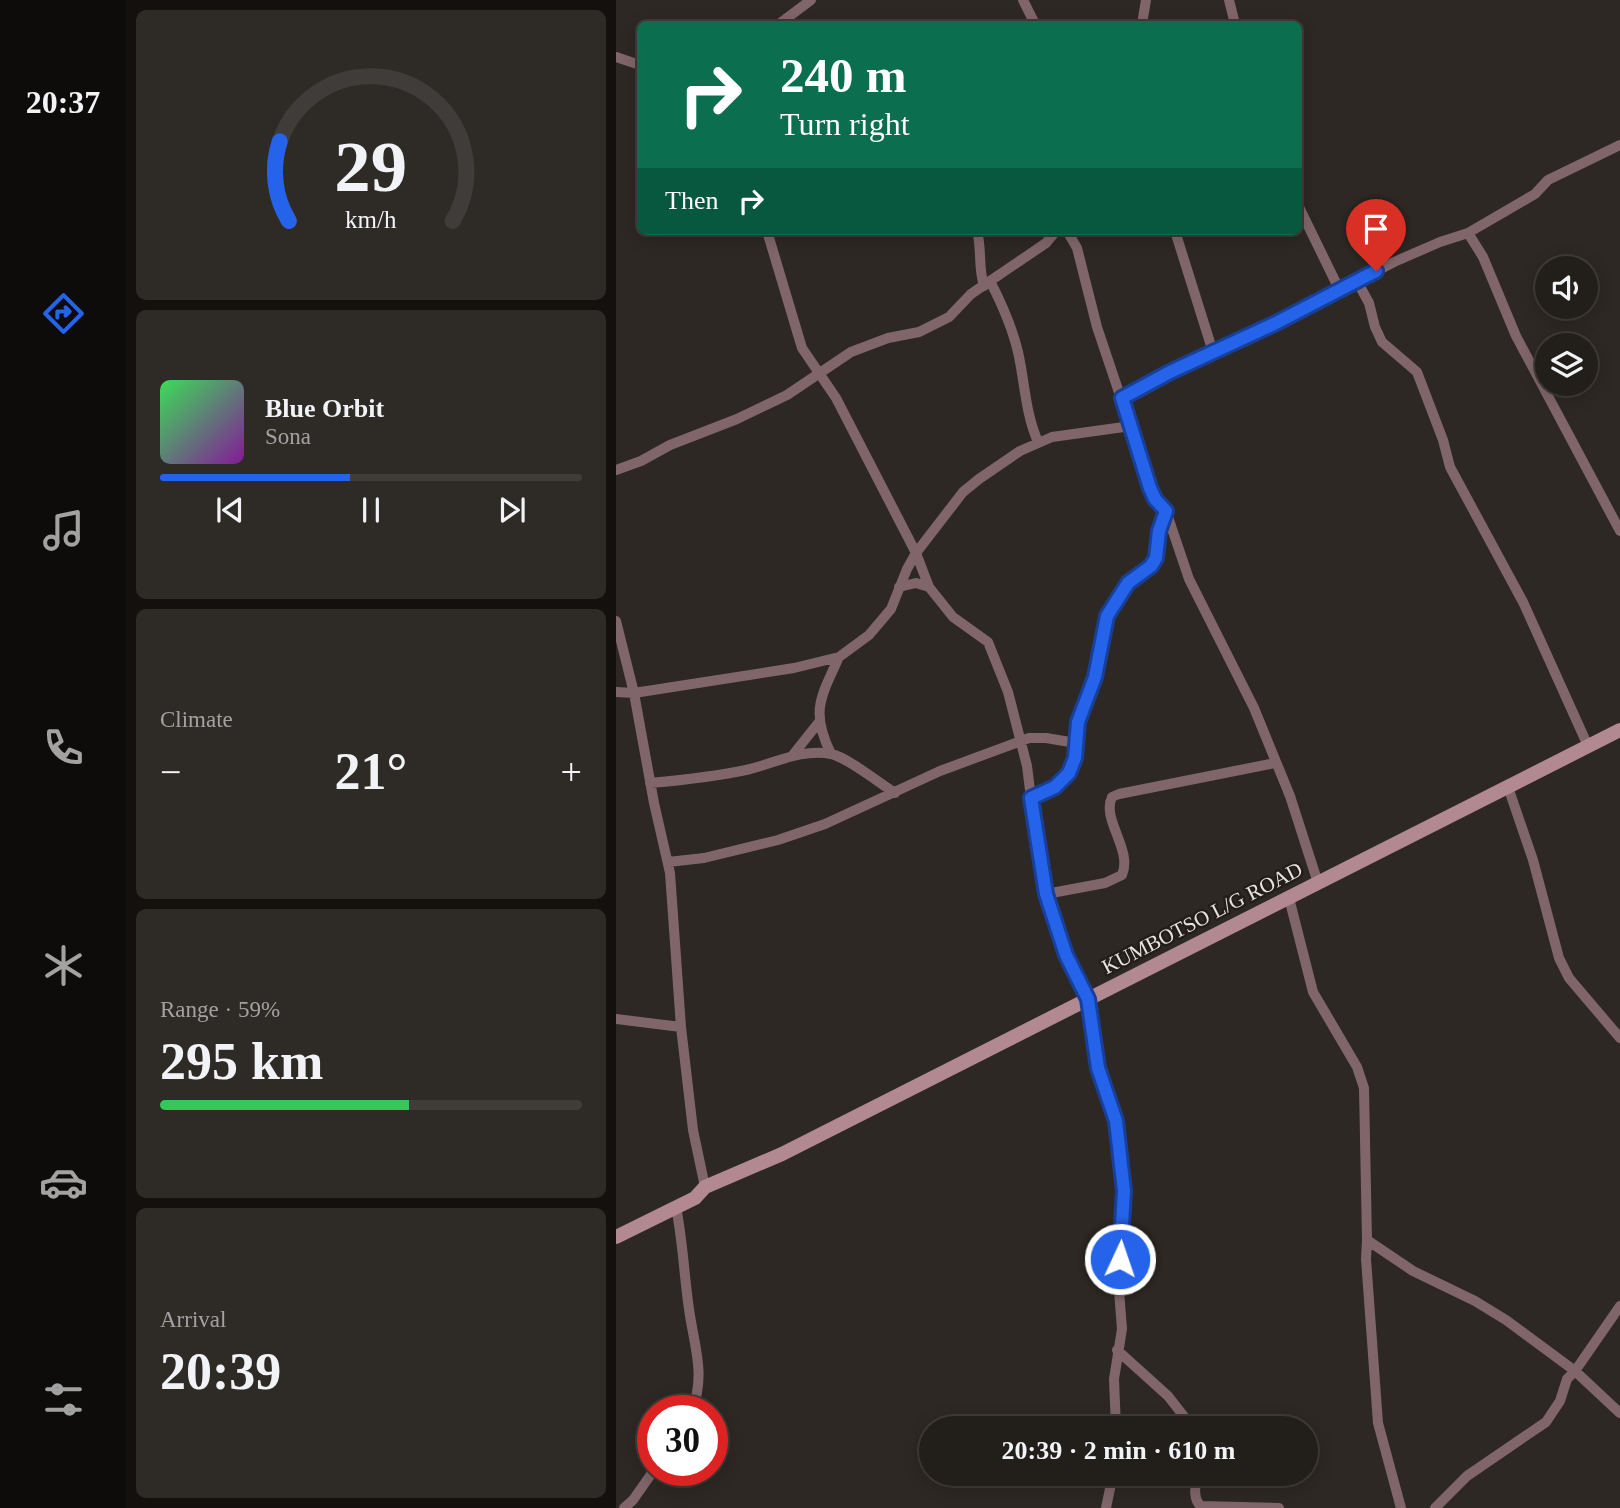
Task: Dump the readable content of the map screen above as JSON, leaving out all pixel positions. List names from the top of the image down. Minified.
{"streets":{"main road":["KUMBOTSO L/G ROAD"]},"page":{"tabs":"20:37","turn":["240 m","Turn right"],"then":"Then","song":["Blue Orbit","Sona"],"tile":["Climate",["Range · 59%","295 km"],["Arrival","20:39"]],"heat":["−","21°","+"],"limit":"30","trip":"20:39 · 2 min · 610 m","gauge":["29","km/h"]}}
